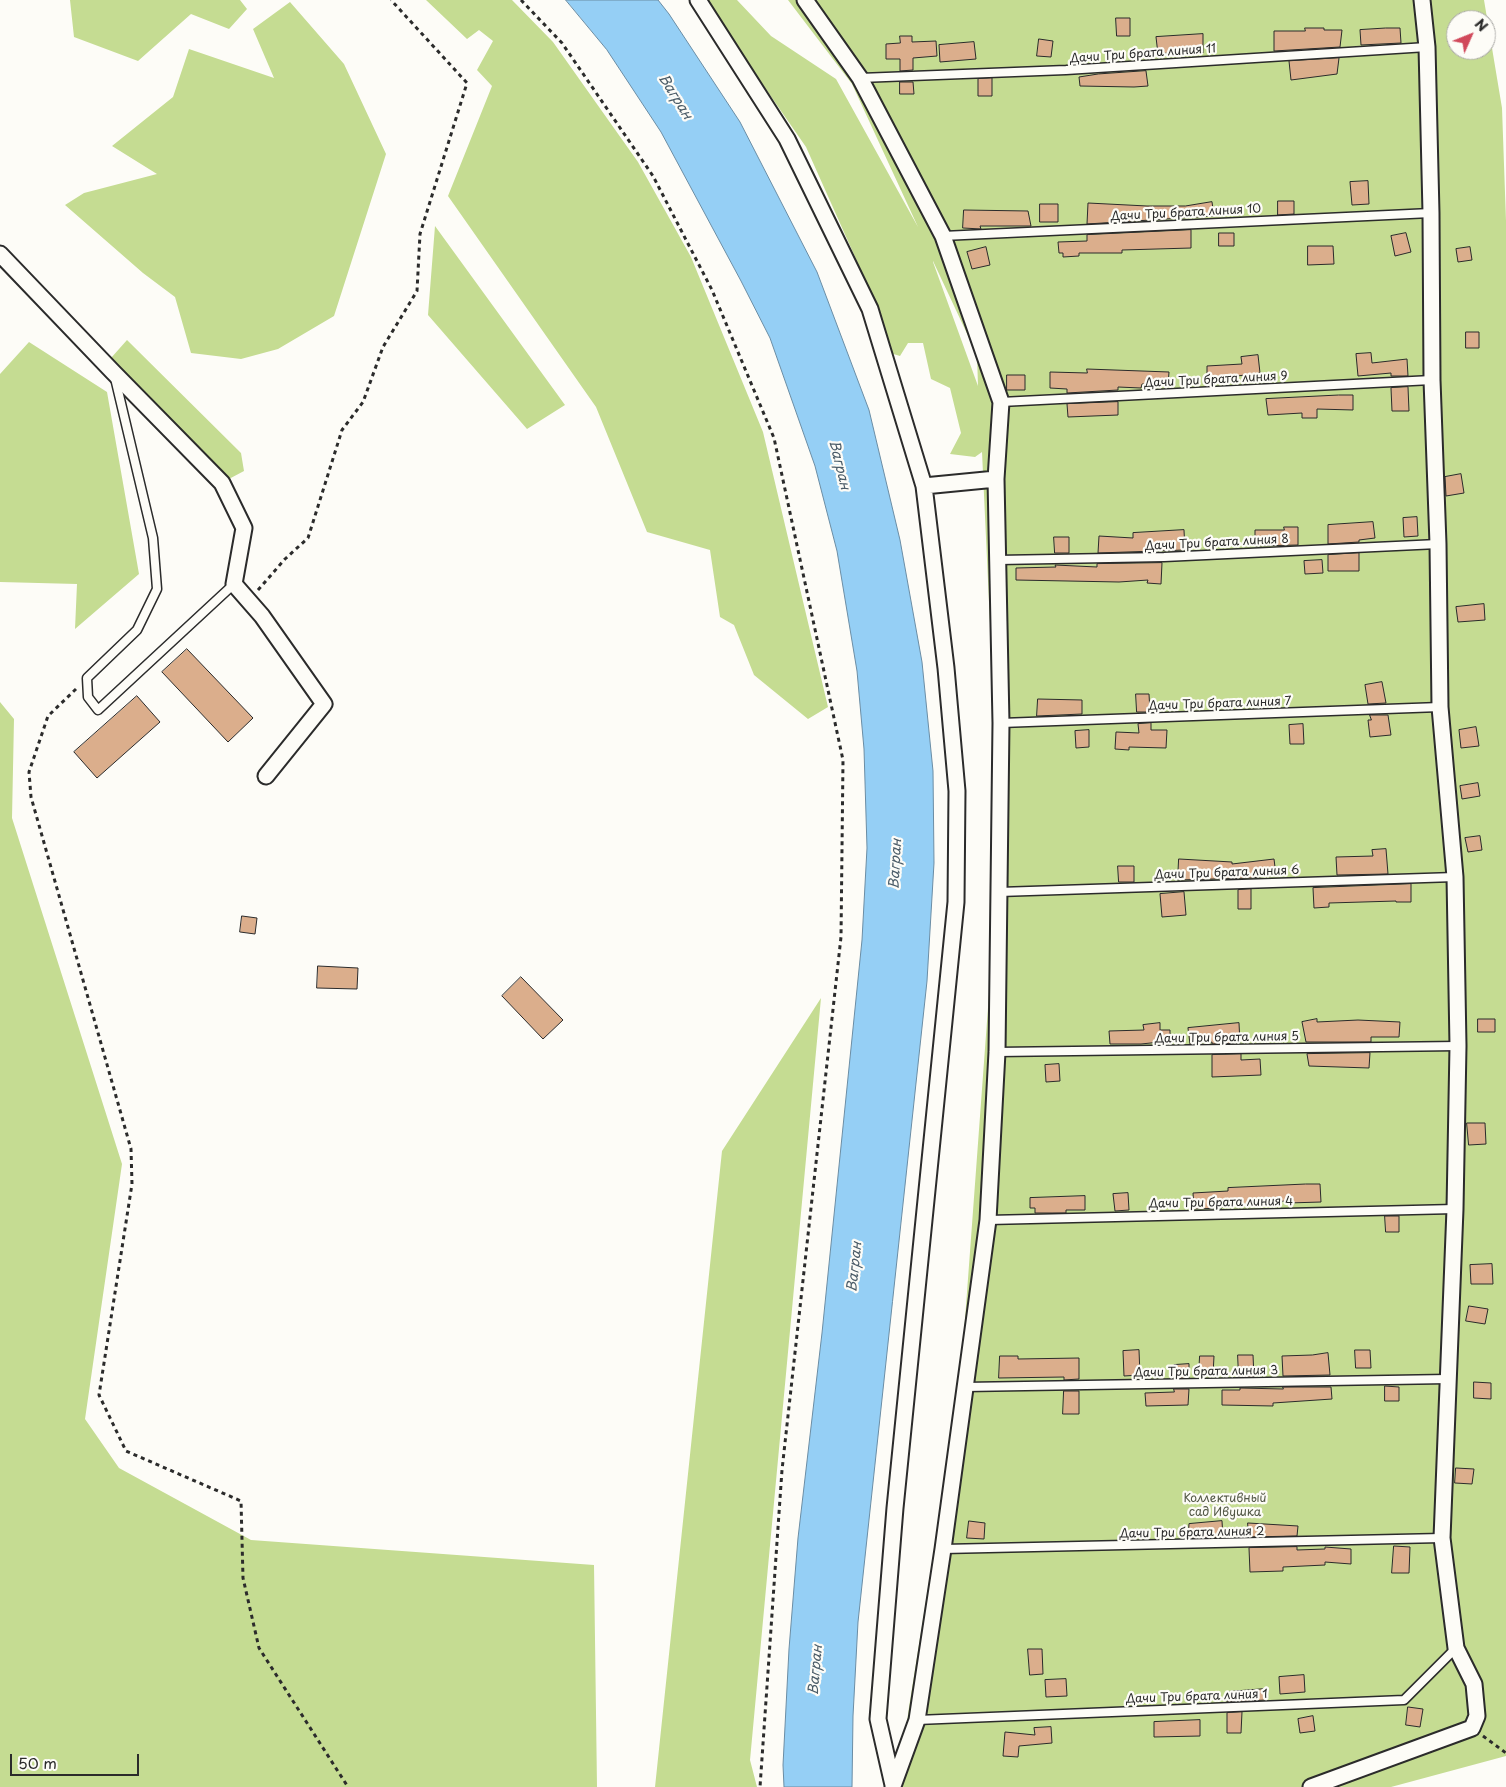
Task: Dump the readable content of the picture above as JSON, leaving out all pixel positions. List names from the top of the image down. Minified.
{"streets":{"lane":["Дачи Три брата линия 11","Дачи Три брата линия 10","Дачи Три брата линия 9","Дачи Три брата линия 8","Дачи Три брата линия 7","Дачи Три брата линия 6","Дачи Три брата линия 5","Дачи Три брата линия 4","Дачи Три брата линия 3","Дачи Три брата линия 2","Дачи Три брата линия 1"]},"water":["Вагран"],"parks":["Коллективный сад Ивушка"],"scale_bar":"50 m","north":"top right"}
